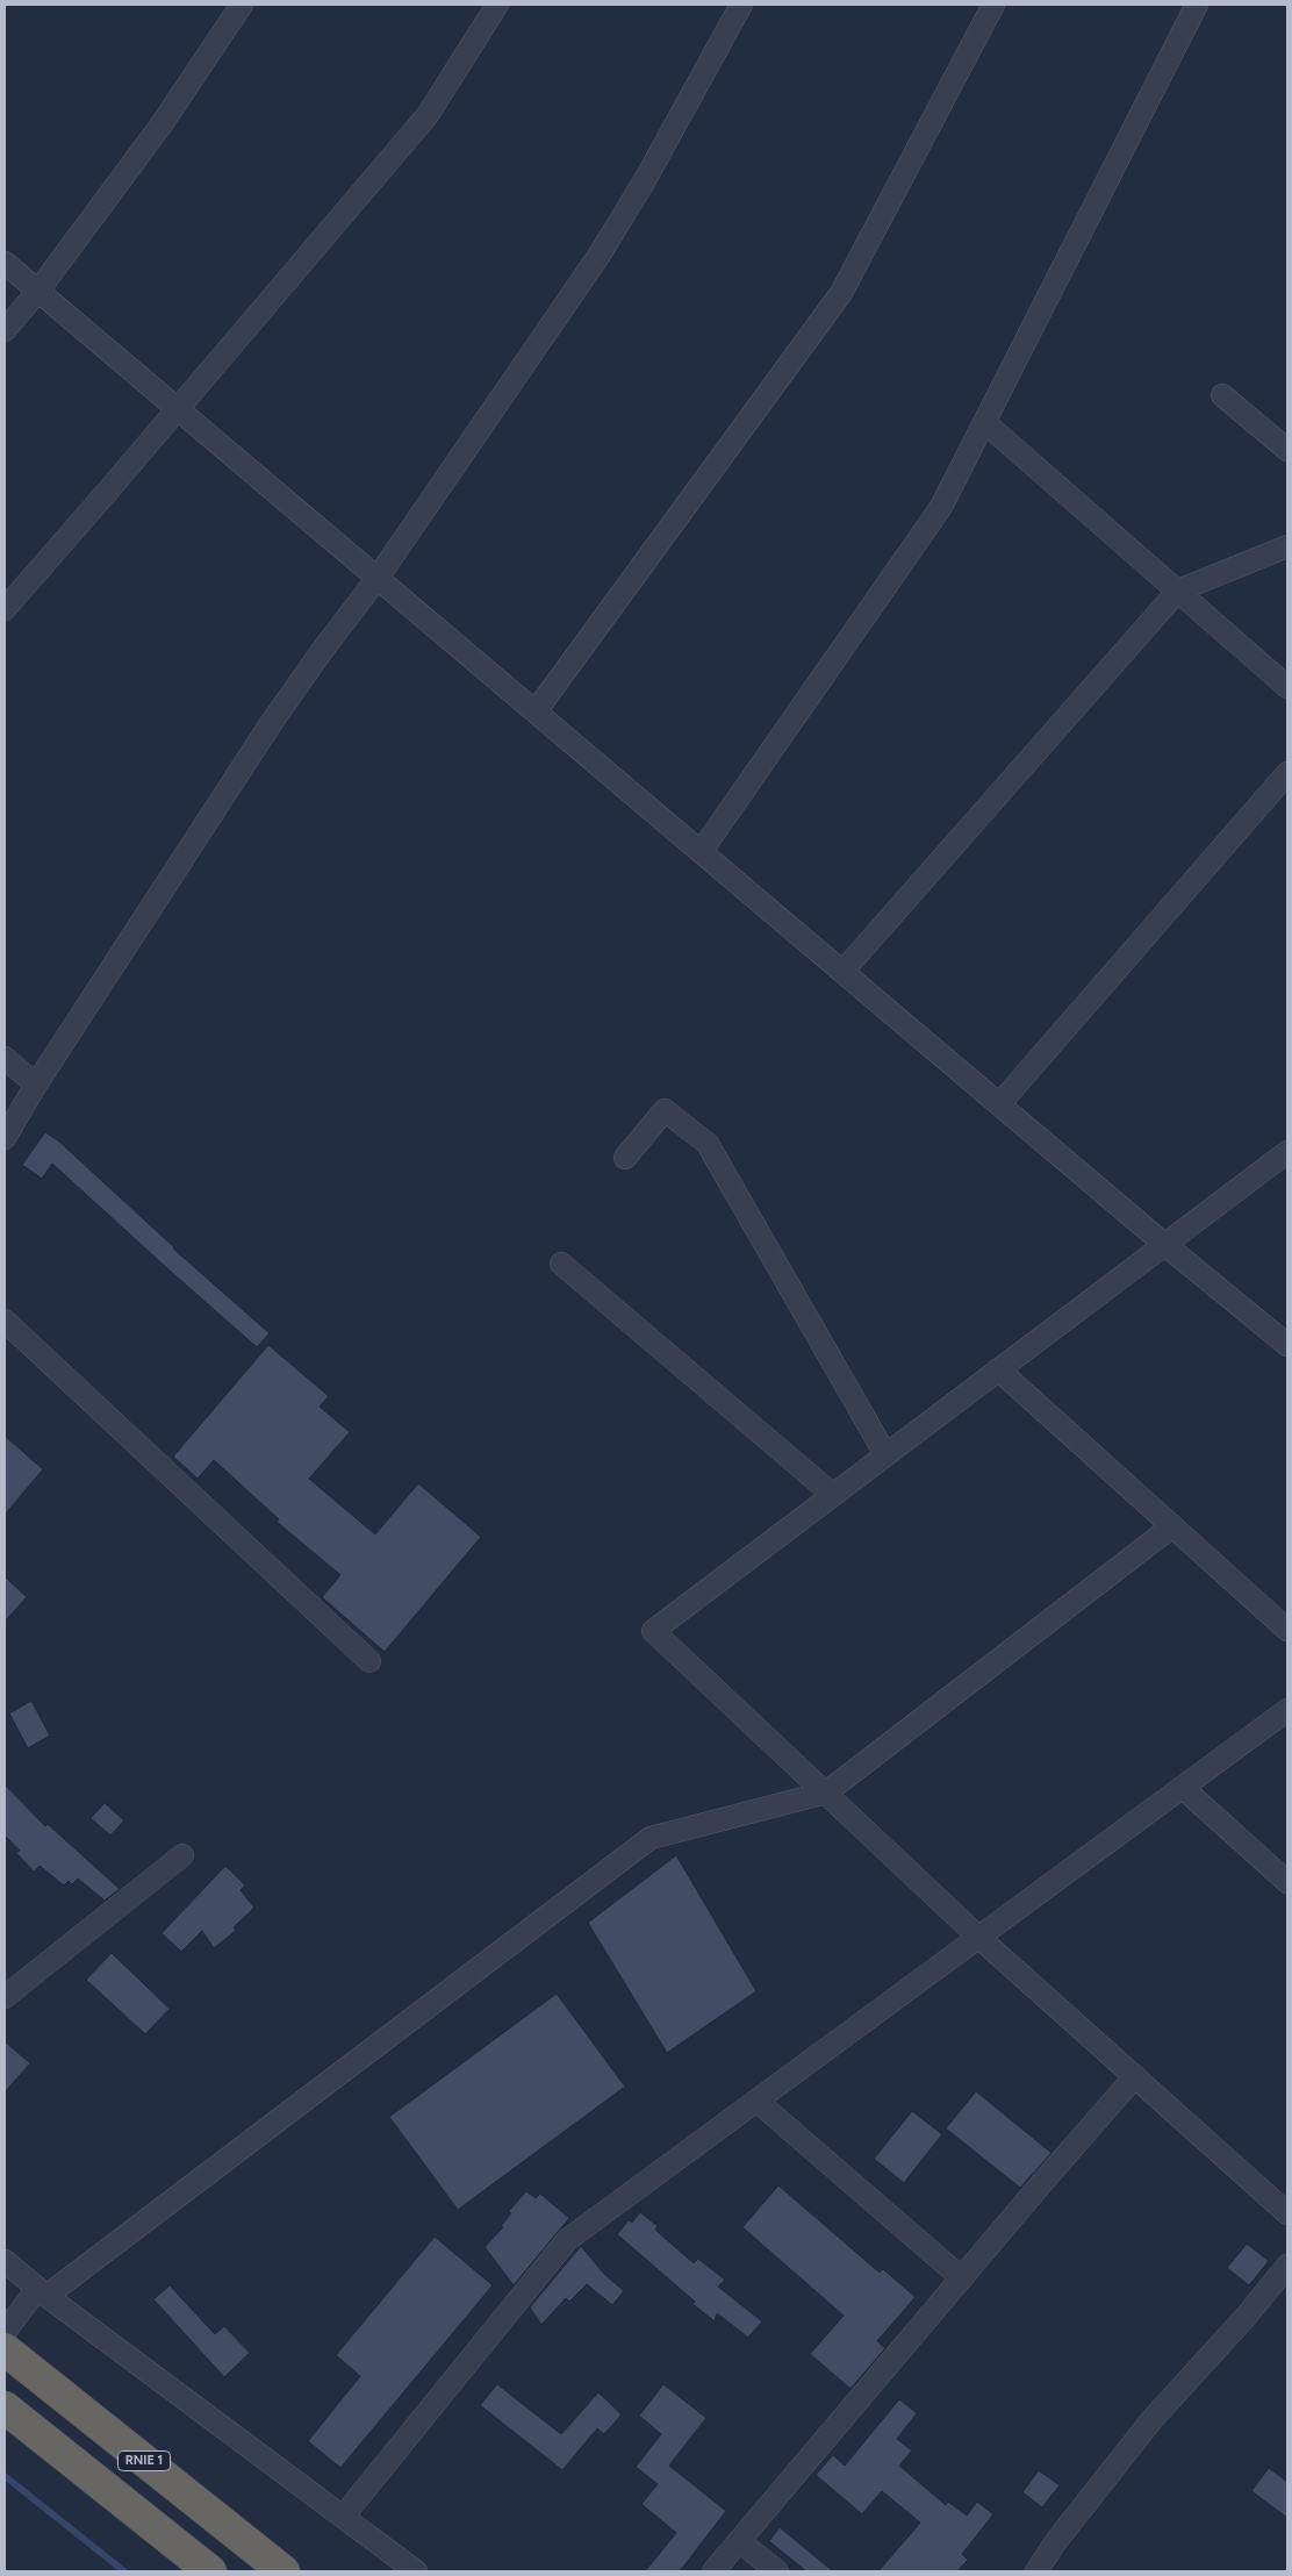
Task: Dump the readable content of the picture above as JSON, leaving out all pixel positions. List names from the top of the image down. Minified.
{"streets":{"highway":["RNIE 1"]}}
